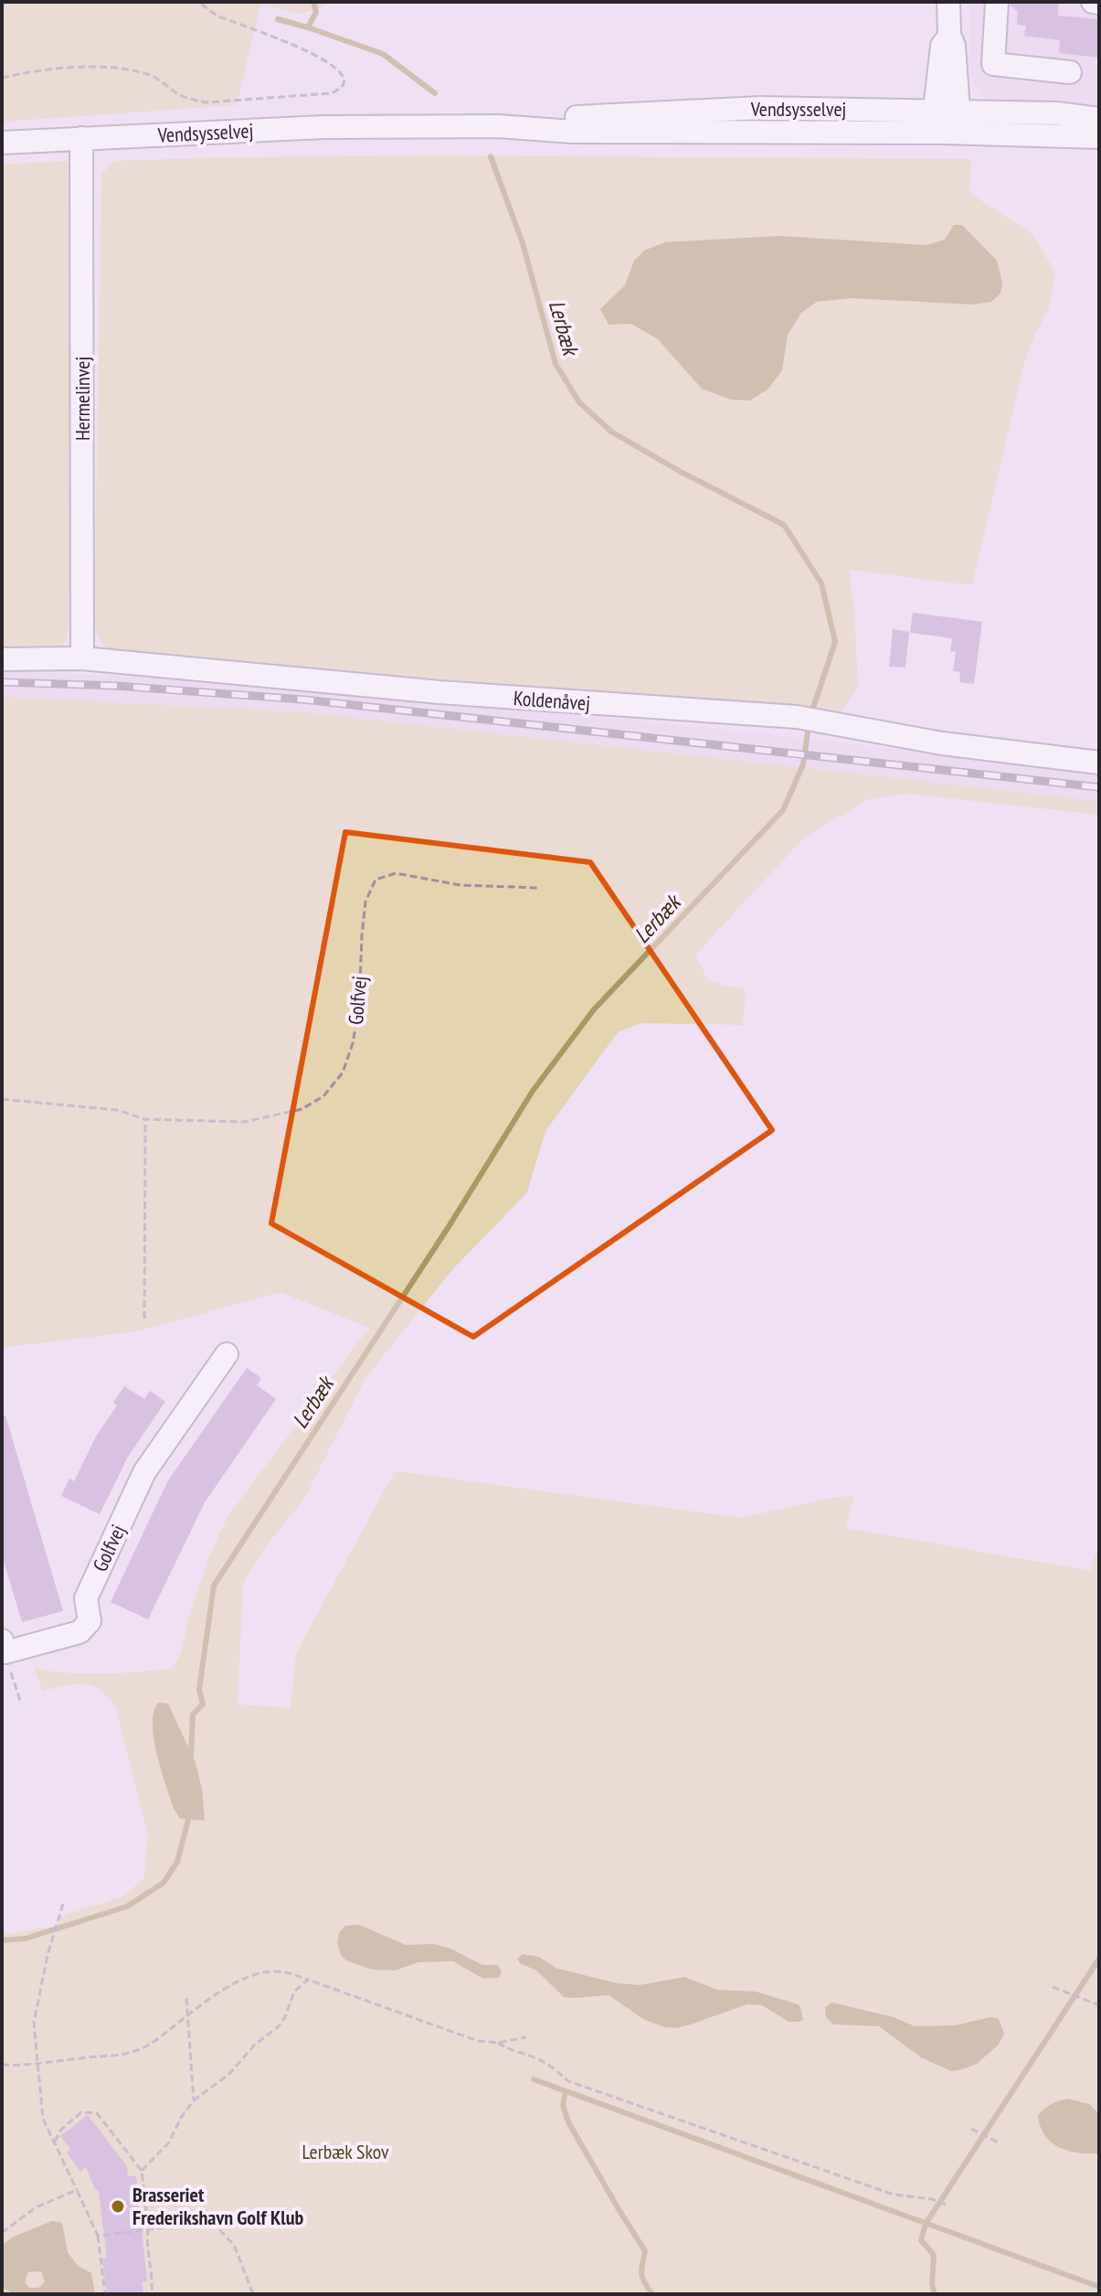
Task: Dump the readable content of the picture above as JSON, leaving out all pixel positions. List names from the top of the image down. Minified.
{"streets":{"street":["Vendsysselvej","Hermelinvej","Koldenåvej","Golfvej"]},"crossings":[["Vendsysselvej","Hermelinvej"],["Hermelinvej","Koldenåvej"]],"water":["Lerbæk"],"parks":["Lerbæk Skov"],"places":["Brasseriet Frederikshavn Golf Klub"]}
